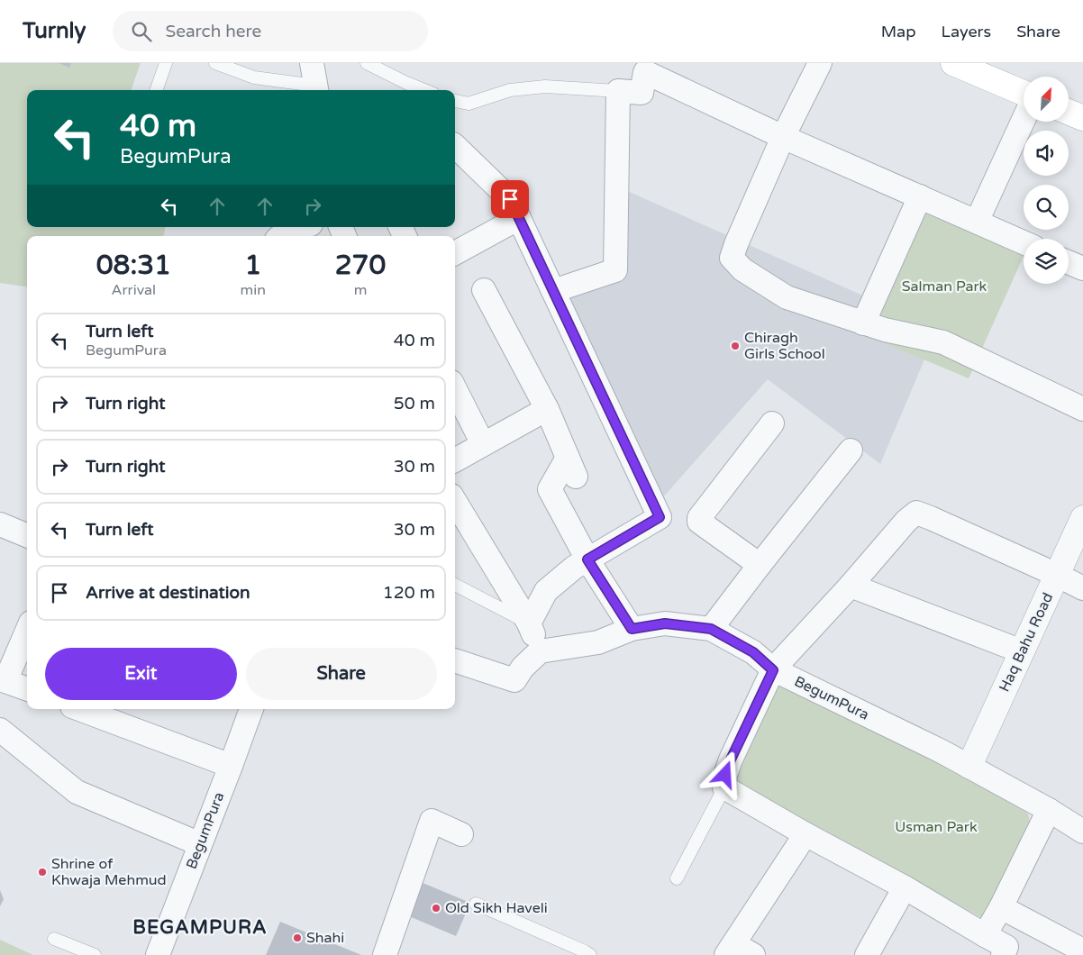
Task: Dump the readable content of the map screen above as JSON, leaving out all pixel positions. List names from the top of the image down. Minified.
{"streets":{"street":["Haq Bahu Road","BegumPura"]},"crossings":[["Haq Bahu Road","BegumPura"]],"districts":["BEGAMPURA"],"parks":["Salman Park","Usman Park"],"places":["Chiragh Girls School","Shrine of Khwaja Mehmud","Old Sikh Haveli","Shahi"],"north":"top right","page":{"header":"Turnly","search":"Search here","nav":["Map","Layers","Share"],"turn":["40 m","BegumPura"],"eta":["08:31","Arrival","1","min","270","m"],"list":[{"name":"Turn left","note":"BegumPura","value":"40 m"},{"name":"Turn right","value":"50 m"},{"name":"Turn right","value":"30 m"},{"name":"Turn left","value":"30 m"},{"name":"Arrive at destination","value":"120 m"}],"buttons":["Exit","Share"]}}
